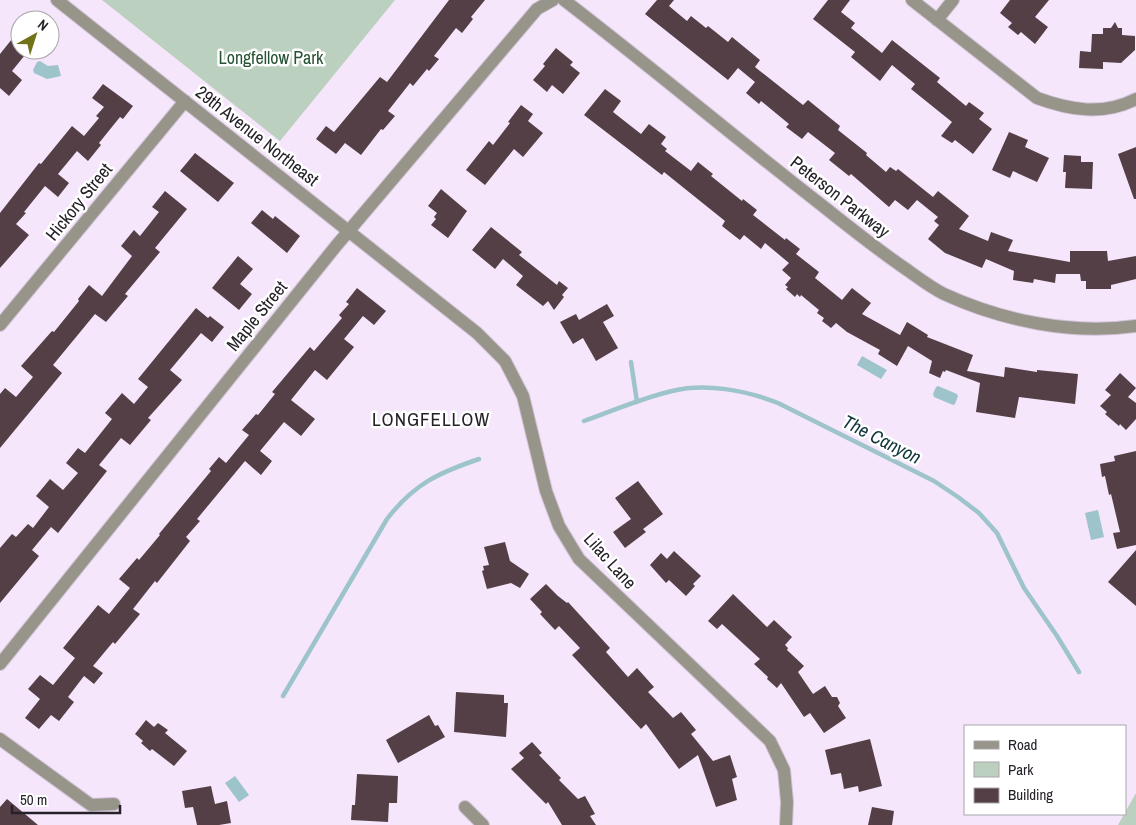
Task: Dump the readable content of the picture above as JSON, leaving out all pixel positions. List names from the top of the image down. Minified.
{"streets":{"street":["29th Avenue Northeast","Peterson Parkway","Hickory Street","Maple Street","Lilac Lane"]},"crossings":[["29th Avenue Northeast","Hickory Street"],["29th Avenue Northeast","Maple Street"],["29th Avenue Northeast","Lilac Lane"]],"districts":["LONGFELLOW"],"water":["The Canyon"],"parks":["Longfellow Park"],"legend":["Road","Park","Building"],"scale_bar":"50 m","north":"top right"}
